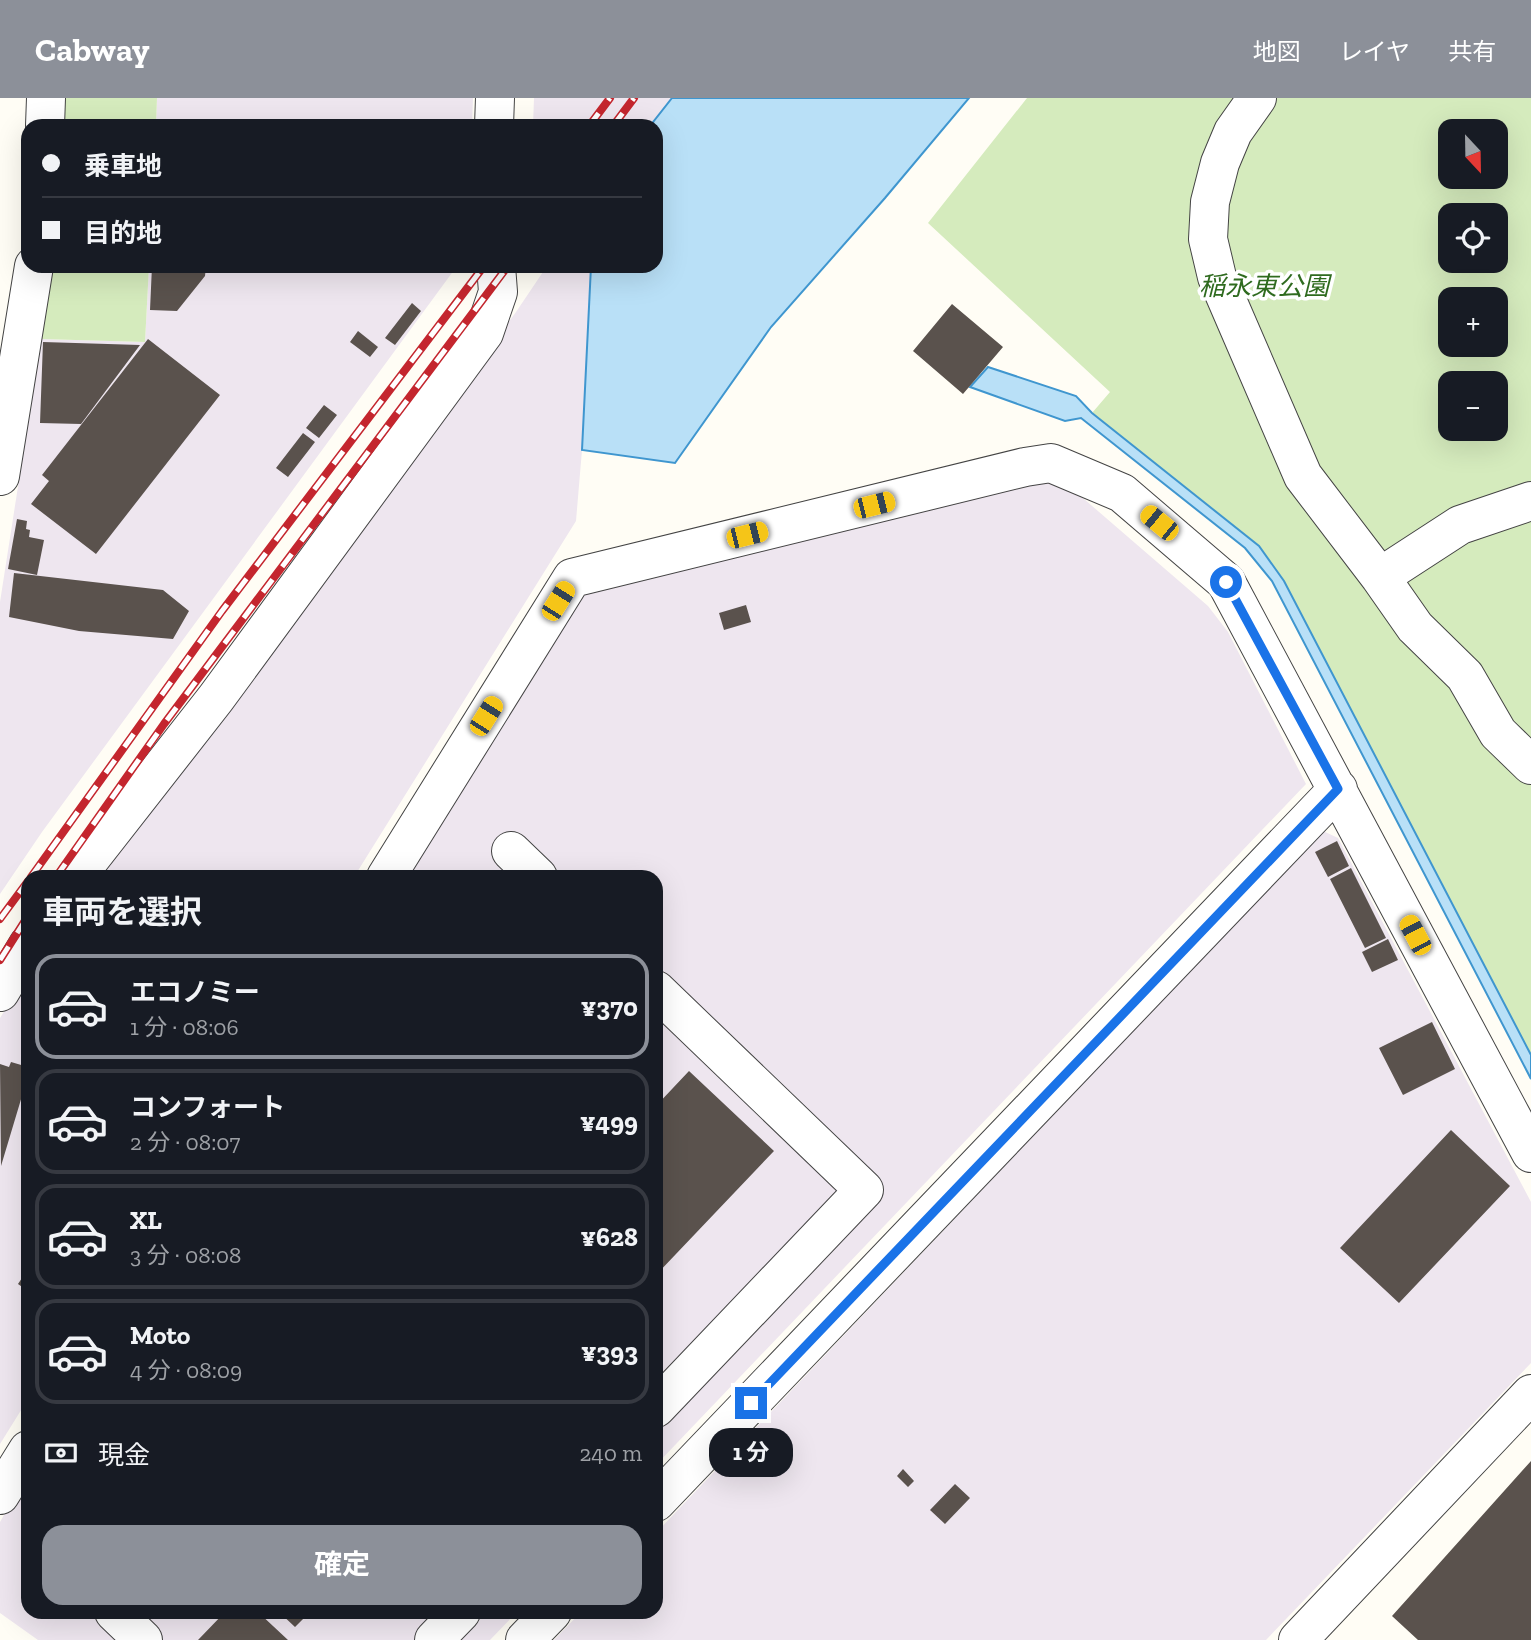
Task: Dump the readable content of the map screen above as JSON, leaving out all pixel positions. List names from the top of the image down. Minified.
{"parks":["稲永東公園"],"north":"bottom","page":{"header":"Cabway","nav":["地図","レイヤ","共有"],"map_buttons":["+","−"],"banner":["乗車地","目的地"],"heading":"車両を選択","list":[{"name":"エコノミー","note":"1 分 · 08:06","value":"¥370"},{"name":"コンフォート","note":"2 分 · 08:07","value":"¥499"},{"name":"XL","note":"3 分 · 08:08","value":"¥628"},{"name":"Moto","note":"4 分 · 08:09","value":"¥393"}],"pay":["現金","240 m"],"bubble":"1 分","buttons":"確定"}}
